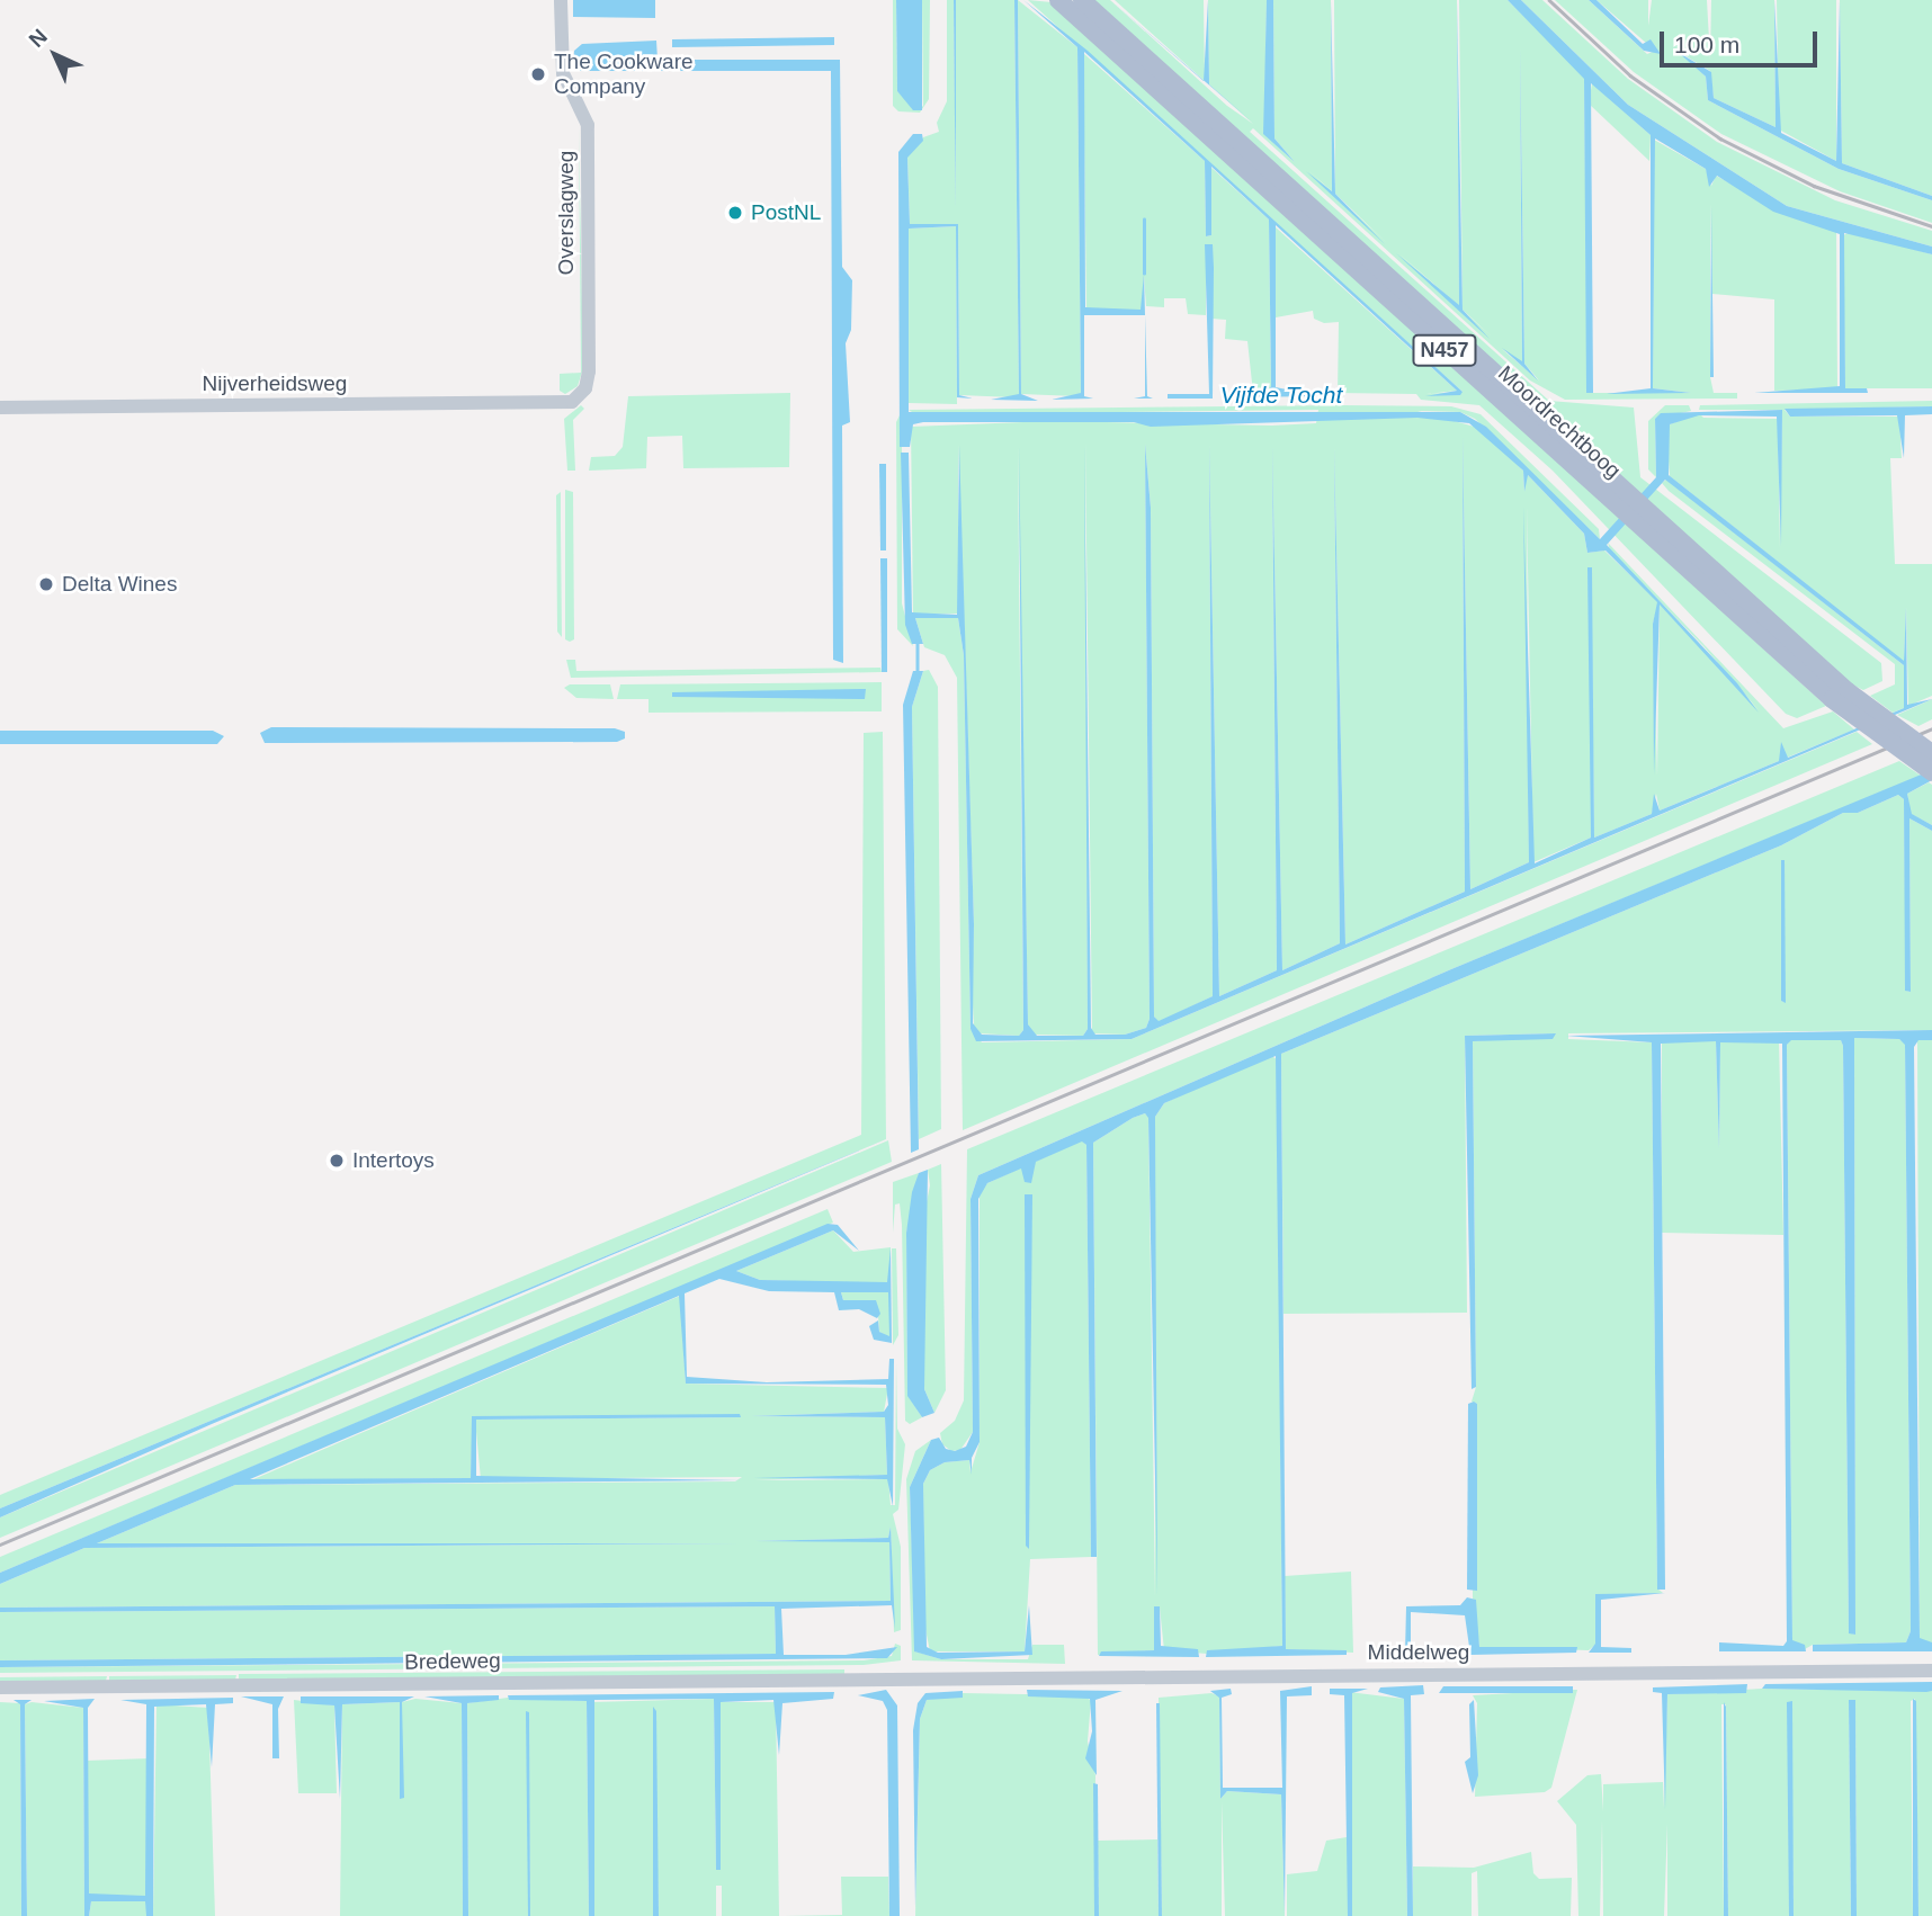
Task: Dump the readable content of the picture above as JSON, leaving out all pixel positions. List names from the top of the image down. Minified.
{"streets":{"main road":["N457","Moordrechtboog"],"street":["Overslagweg","Nijverheidsweg","Middelweg","Bredeweg"]},"crossings":[["Overslagweg","Nijverheidsweg"],["Middelweg","Bredeweg"]],"water":["Vijfde Tocht"],"places":["The Cookware Company","PostNL","Delta Wines","Intertoys"],"scale_bar":"100 m","north":"top left"}
